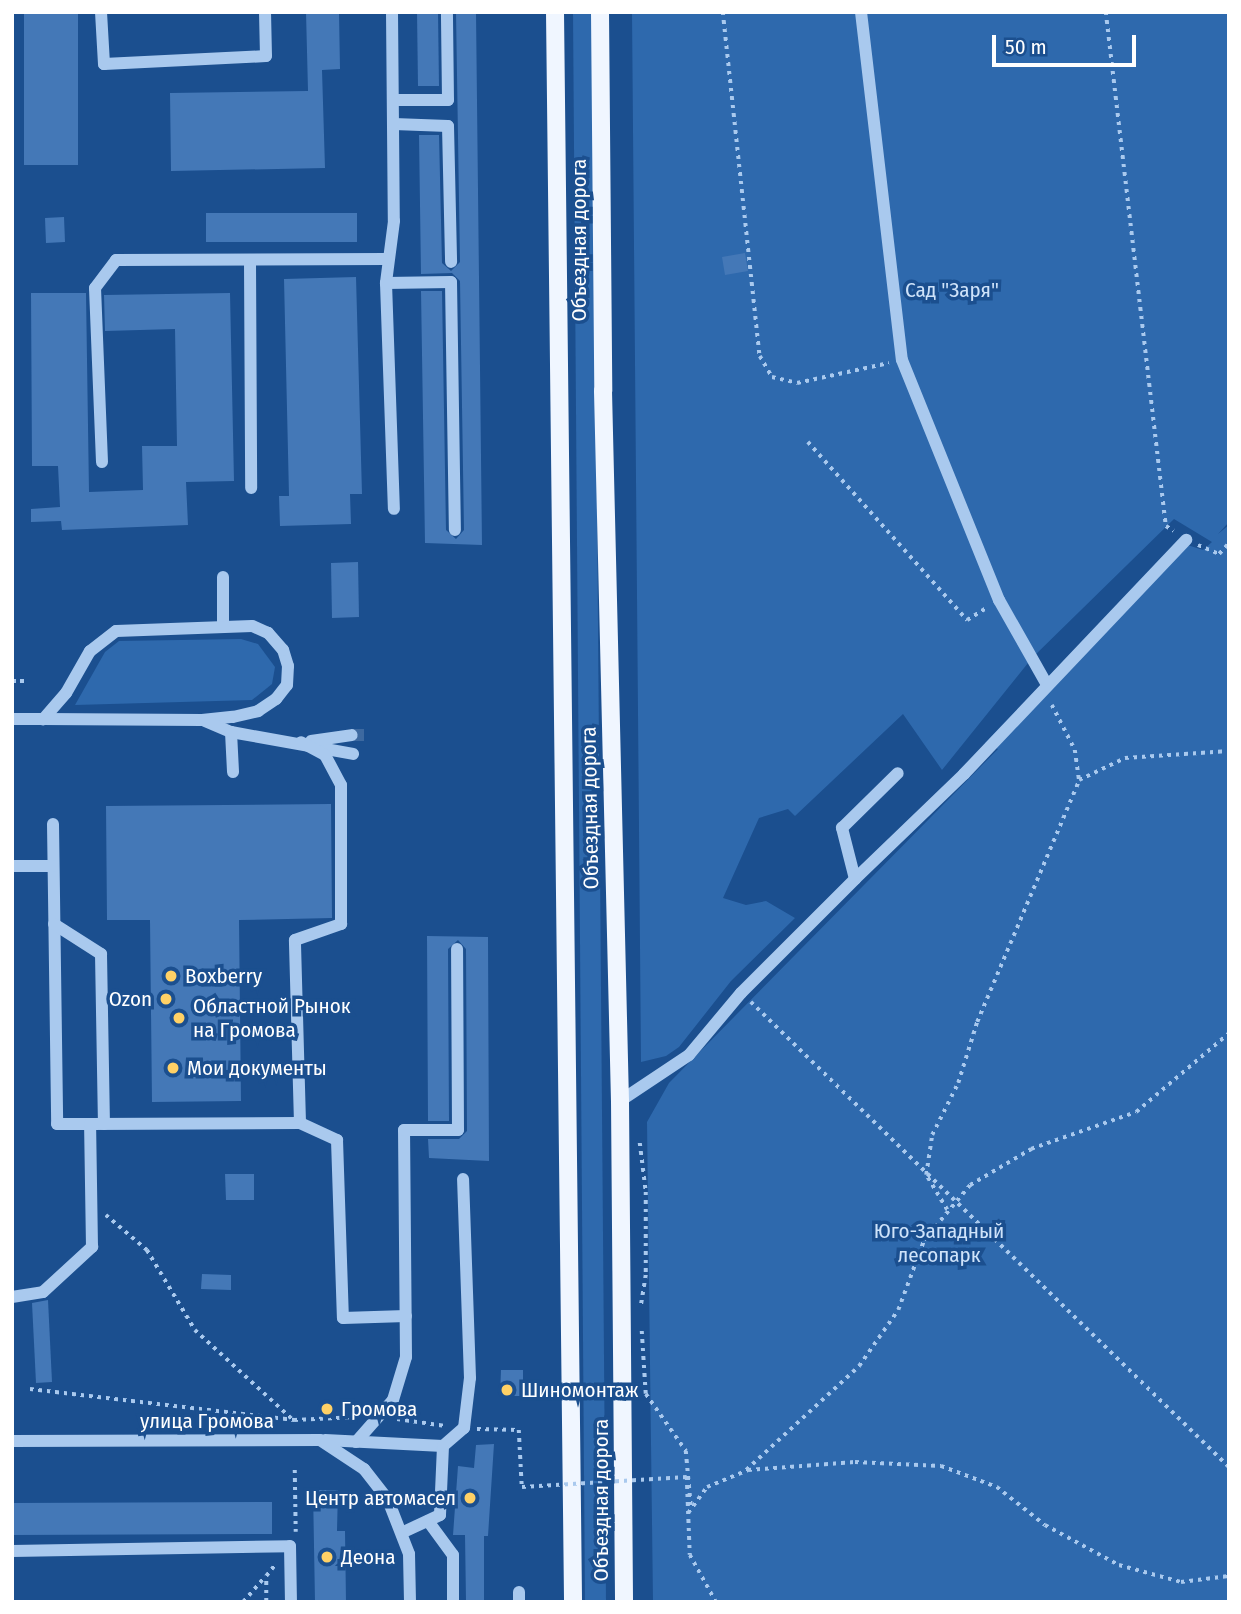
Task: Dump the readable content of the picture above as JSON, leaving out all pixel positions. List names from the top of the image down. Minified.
{"streets":{"main road":["Объездная дорога"],"street":["улица Громова"]},"parks":["Сад \"Заря\"","Юго-Западный лесопарк"],"places":["Boxberry","Ozon","Областной Рынок на Громова","Мои документы","Шиномонтаж","Громова","Центр автомасел","Деона"],"scale_bar":"50 m"}
